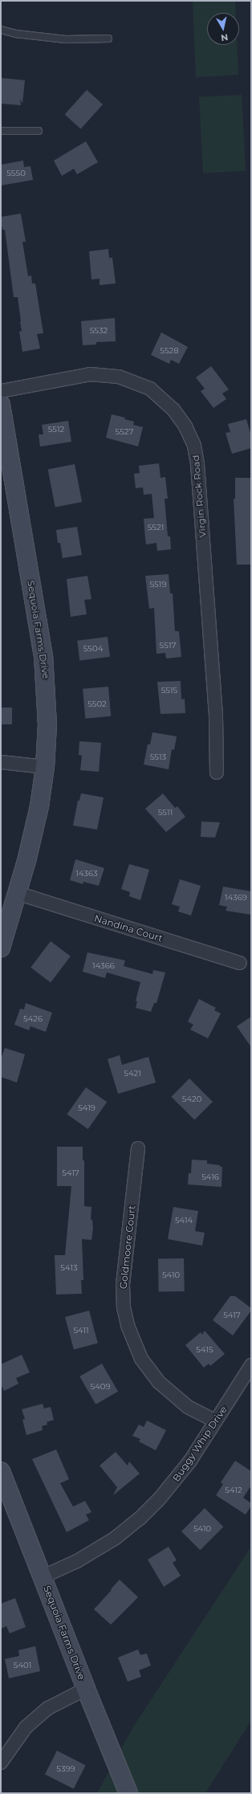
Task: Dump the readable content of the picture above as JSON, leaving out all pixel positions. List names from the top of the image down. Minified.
{"streets":{"street":["Virgin Rock Road","Sequoia Farms Drive","Nandina Court","Goldmoore Court","Buggy Whip Drive"]},"crossings":[["Sequoia Farms Drive","Nandina Court"],["Sequoia Farms Drive","Buggy Whip Drive"],["Goldmoore Court","Buggy Whip Drive"]],"house_numbers":["5550","5532","5528","5512","5527","5521","5519","5517","5504","5515","5502","5513","5511","14363","14369","14366","5426","5421","5420","5419","5417","5416","5414","5413","5410","5417","5411","5415","5409","5412","5410","5401","5399"],"north":"bottom"}
